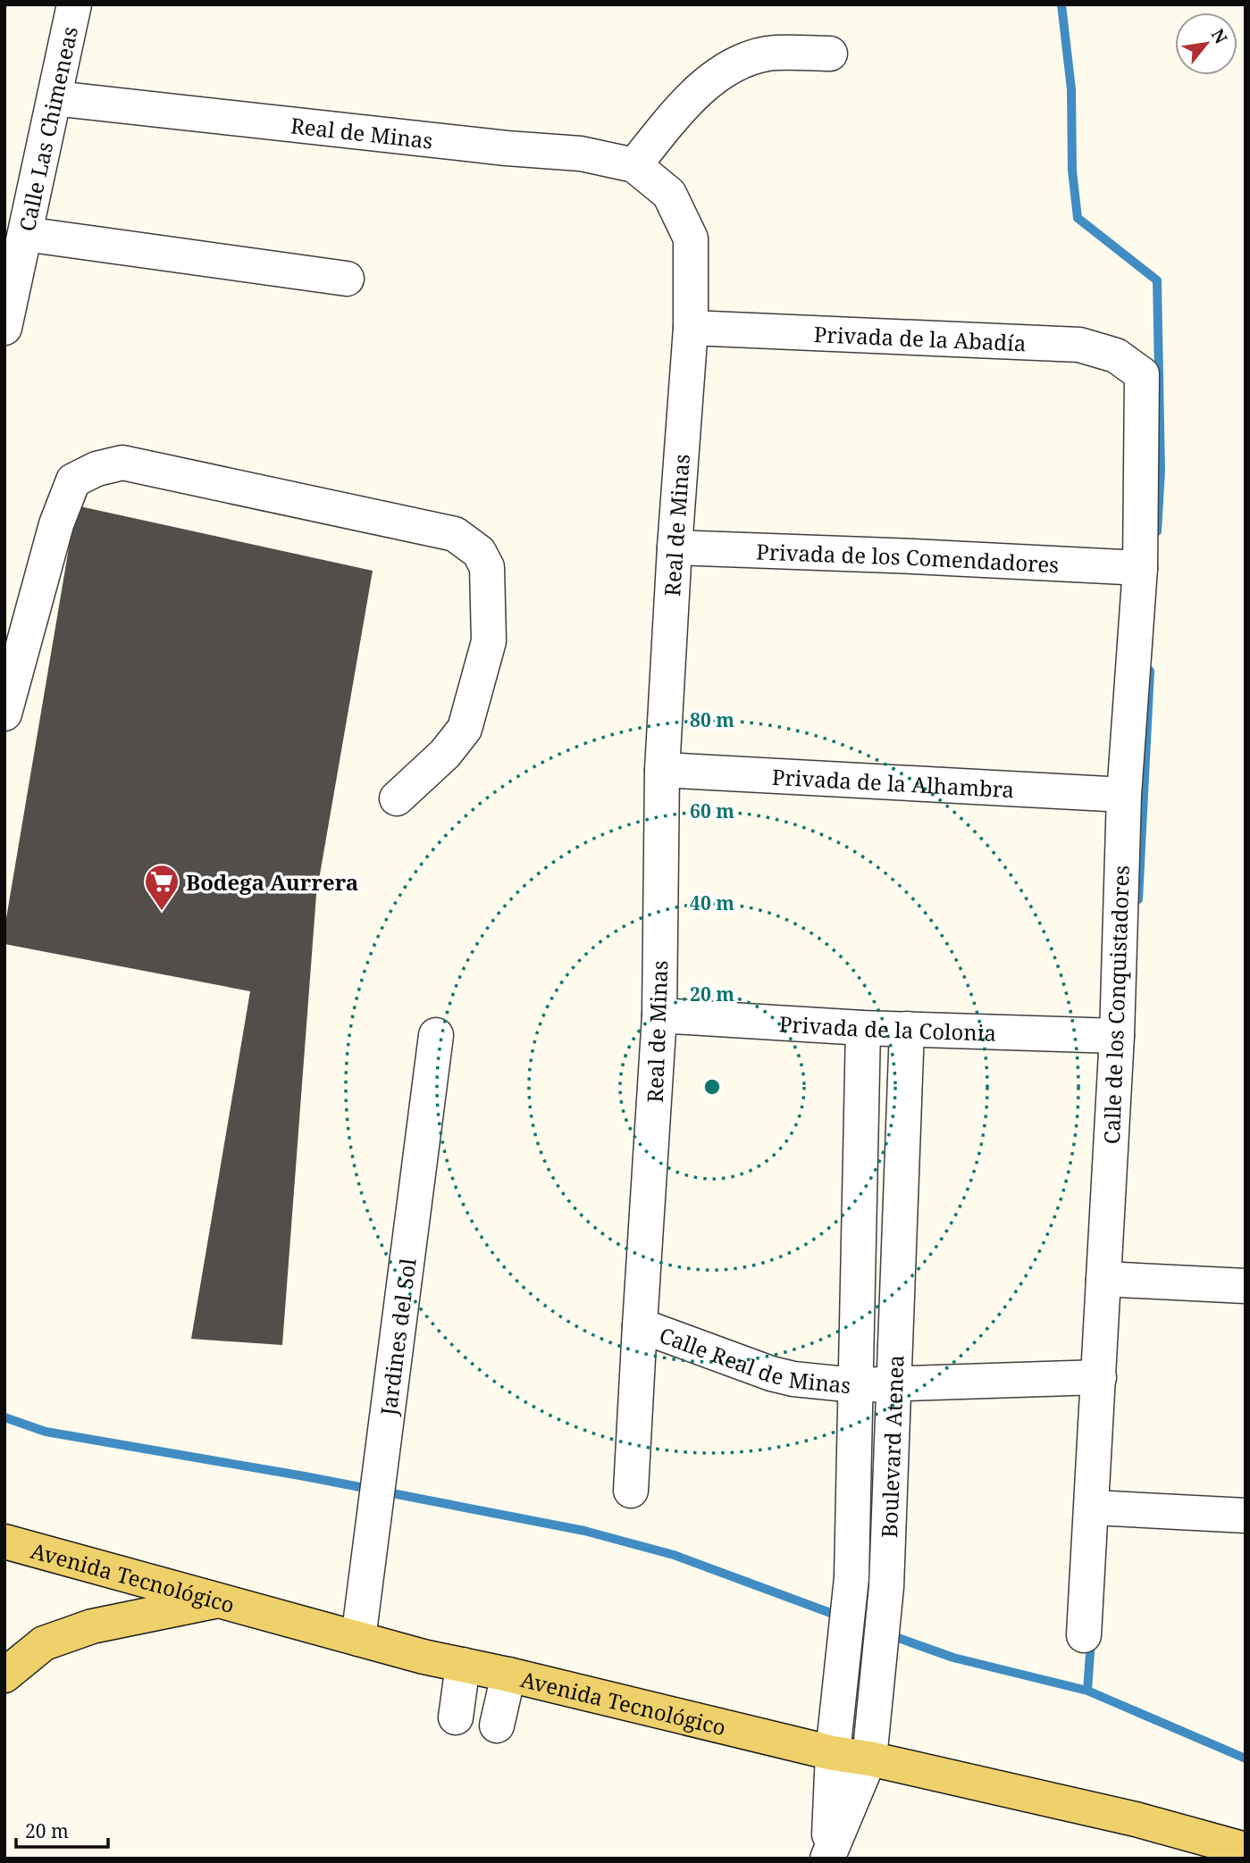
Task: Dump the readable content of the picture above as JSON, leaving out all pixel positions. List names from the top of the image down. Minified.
{"streets":{"main road":["Avenida Tecnológico"],"street":["Calle Las Chimeneas","Real de Minas","Privada de la Abadía","Privada de los Comendadores","Privada de la Alhambra","Calle de los Conquistadores","Privada de la Colonia","Jardines del Sol","Calle Real de Minas","Boulevard Atenea"]},"crossings":[["Calle Las Chimeneas","Real de Minas"],["Real de Minas","Privada de la Abadía"],["Real de Minas","Privada de los Comendadores"],["Real de Minas","Privada de la Alhambra"],["Real de Minas","Privada de la Colonia"],["Real de Minas","Calle Real de Minas"],["Privada de la Abadía","Calle de los Conquistadores"],["Privada de los Comendadores","Calle de los Conquistadores"],["Privada de la Alhambra","Calle de los Conquistadores"],["Calle de los Conquistadores","Privada de la Colonia"],["Calle de los Conquistadores","Calle Real de Minas"],["Privada de la Colonia","Boulevard Atenea"],["Jardines del Sol","Avenida Tecnológico"],["Calle Real de Minas","Boulevard Atenea"],["Boulevard Atenea","Avenida Tecnológico"]],"places":{"supermarket":["Bodega Aurrera"]},"scale_bar":"20 m","north":"top right","rings":["80 m","60 m","40 m","20 m"]}
